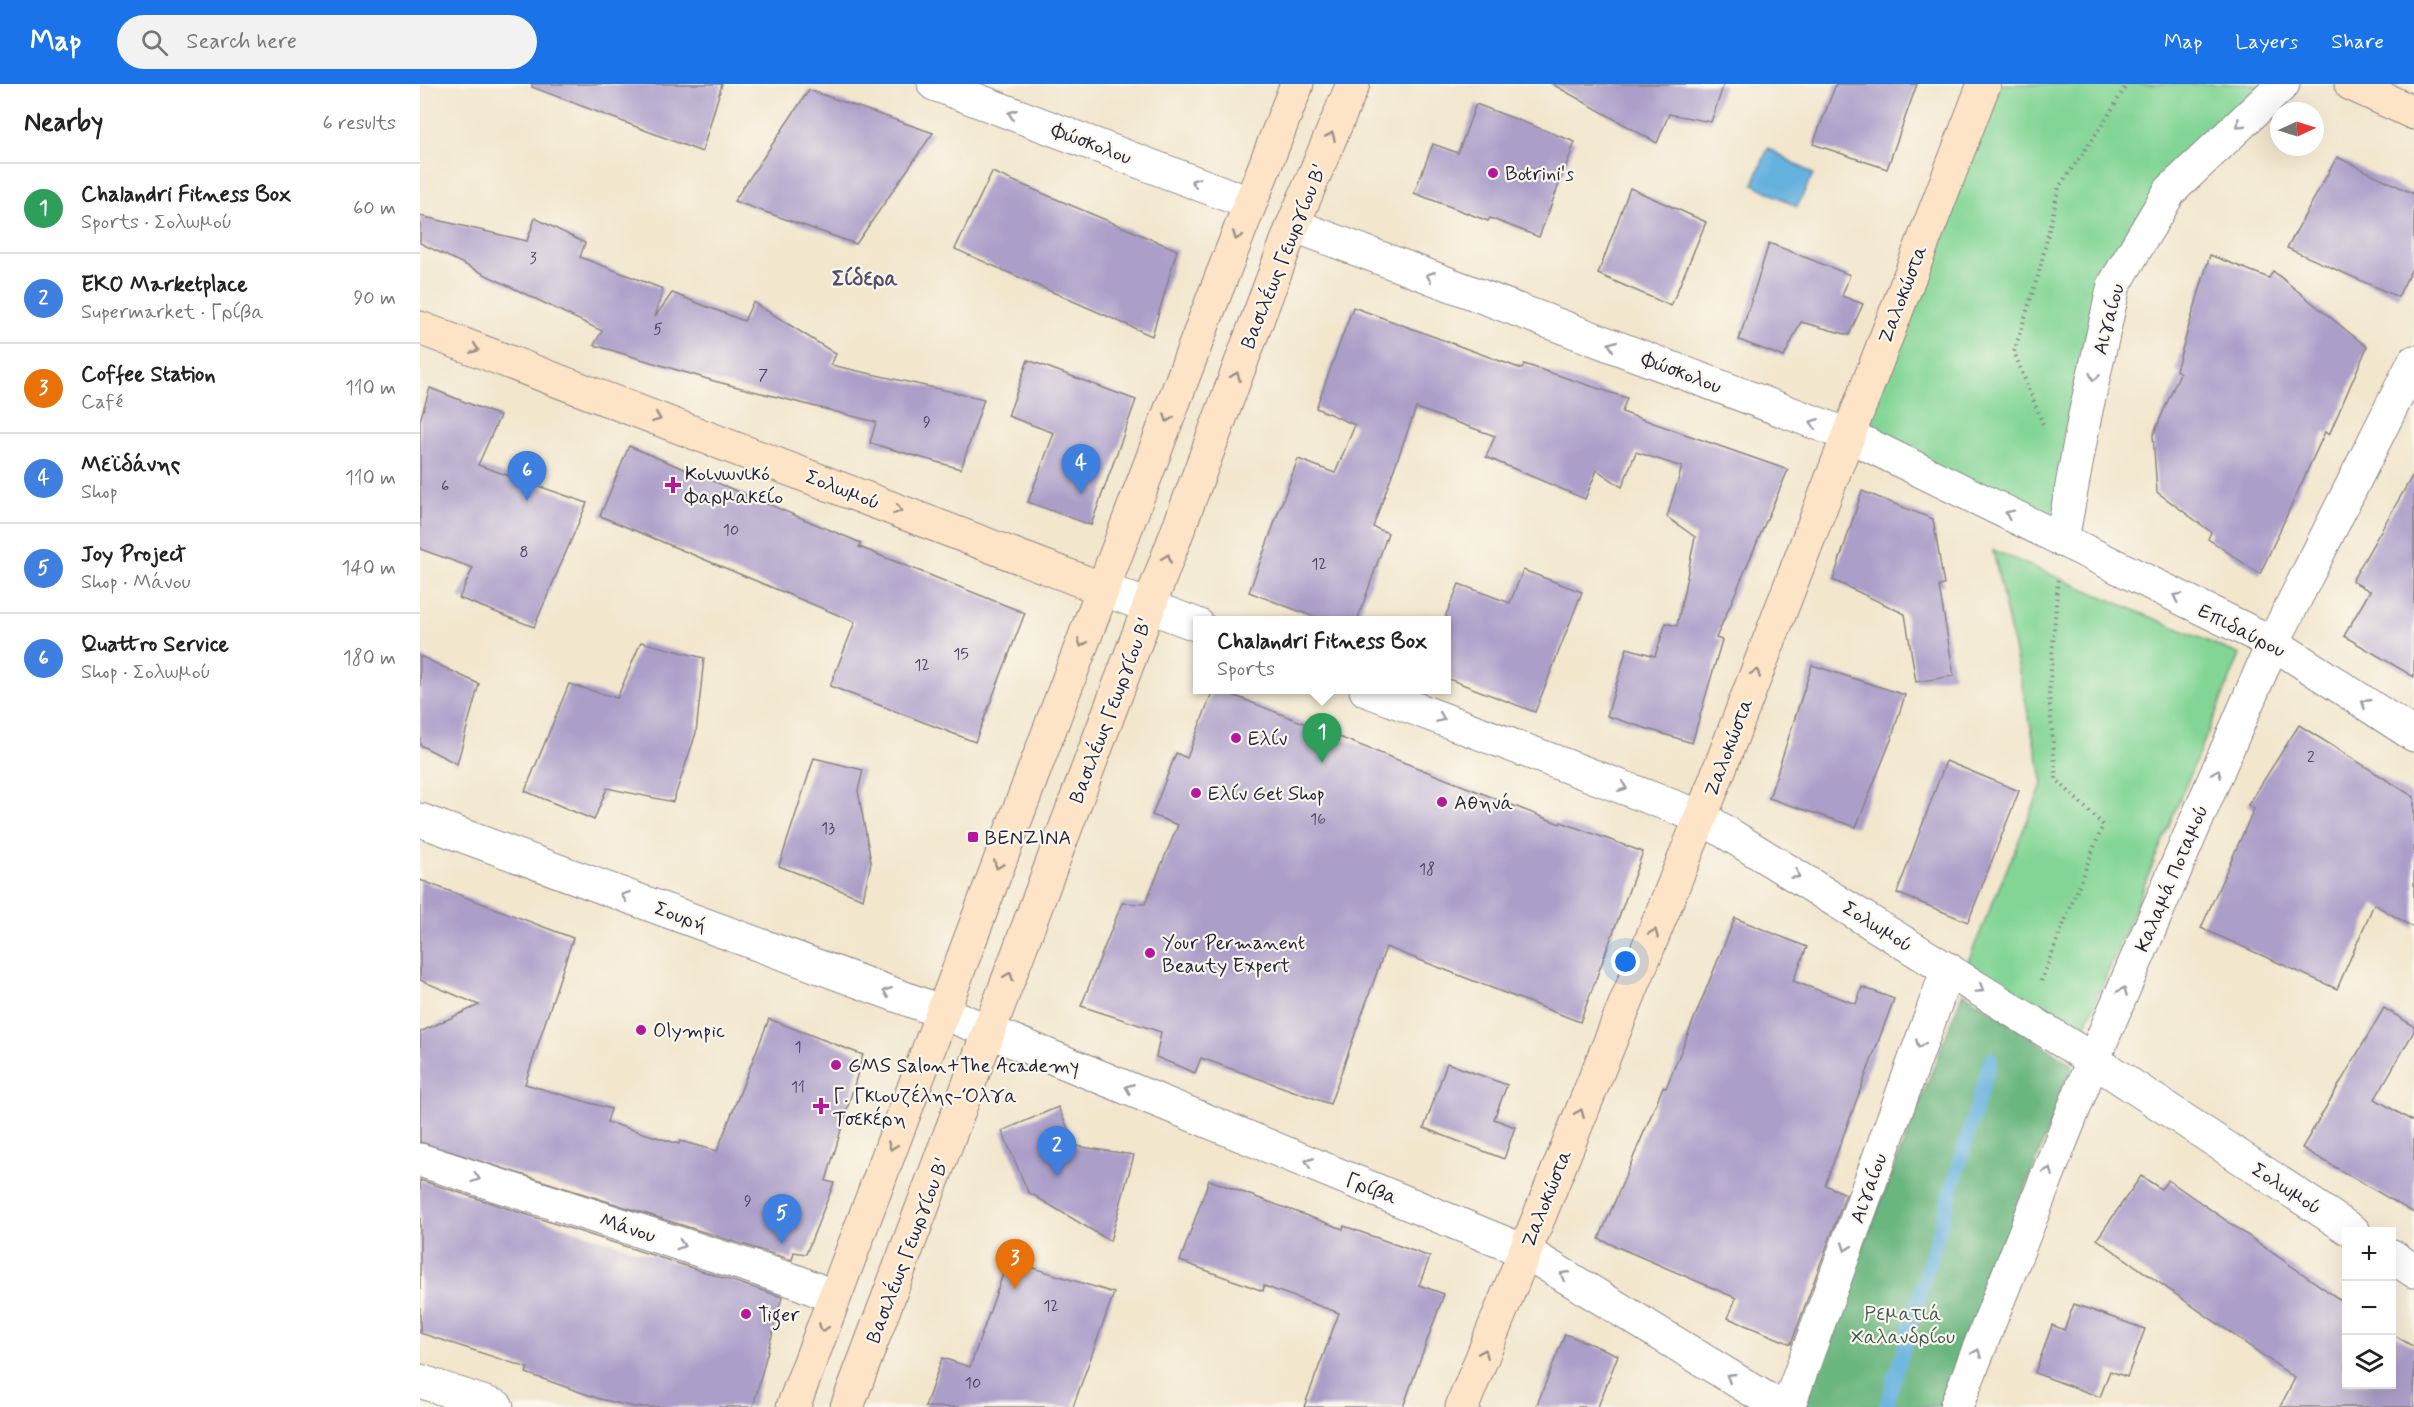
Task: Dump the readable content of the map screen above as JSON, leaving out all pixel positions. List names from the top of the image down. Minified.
{"streets":{"street":["Φώσκολου","Βασιλέως Γεωργίου Β'","Ζαλοκώστα","Αιγαίου","Σολωμού","Επιδαύρου","Καλαμά Ποταμού","Σουρή","Γρίβα","Μάνου"]},"crossings":[["Φώσκολου","Βασιλέως Γεωργίου Β'"],["Φώσκολου","Ζαλοκώστα"],["Φώσκολου","Αιγαίου"],["Φώσκολου","Επιδαύρου"],["Βασιλέως Γεωργίου Β'","Σολωμού"],["Βασιλέως Γεωργίου Β'","Γρίβα"],["Ζαλοκώστα","Σολωμού"],["Ζαλοκώστα","Γρίβα"],["Αιγαίου","Σολωμού"],["Αιγαίου","Επιδαύρου"],["Σολωμού","Καλαμά Ποταμού"],["Επιδαύρου","Καλαμά Ποταμού"],["Σουρή","Γρίβα"]],"one_way":["Φώσκολου","Ζαλοκώστα","Αιγαίου","Σολωμού","Επιδαύρου","Καλαμά Ποταμού","Σουρή","Γρίβα","Μάνου"],"districts":["Σίδερα"],"parks":["Ρεματιά Χαλανδρίου"],"places":{"other":["Botrini's","Ελίν","Ελίν Get Shop","Αθηνά","Your Permanent Beauty Expert","Olympic","GMS Salon+The Academy","Tiger"],"health":["Κοινωνικό Φαρμακείο","Γ. Γκιουζέλης-Όλγα Τσεκέρη"],"transit":["ΒΕΝΖΙΝΑ"]},"house_numbers":["3","5","7","9","6","10","8","12","15","12","2","16","13","18","1","11","9","12","10"],"north":"right","page":{"header":"Map","search":"Search here","nav":["Map","Layers","Share"],"heading":["Nearby","6 results"],"list":[{"mark":"1","name":"Chalandri Fitness Box","note":"Sports · Σολωμού","value":"60 m"},{"mark":"2","name":"EKO Marketplace","note":"Supermarket · Γρίβα","value":"90 m"},{"mark":"3","name":"Coffee Station","note":"Café","value":"110 m"},{"mark":"4","name":"Μεϊδάνης","note":"Shop","value":"110 m"},{"mark":"5","name":"Joy Project","note":"Shop · Μάνου","value":"140 m"},{"mark":"6","name":"Quattro Service","note":"Shop · Σολωμού","value":"180 m"}],"pins":["4","6","1","2","5","3"],"popup":["Chalandri Fitness Box","Sports"],"map_buttons":["+","−"]}}
